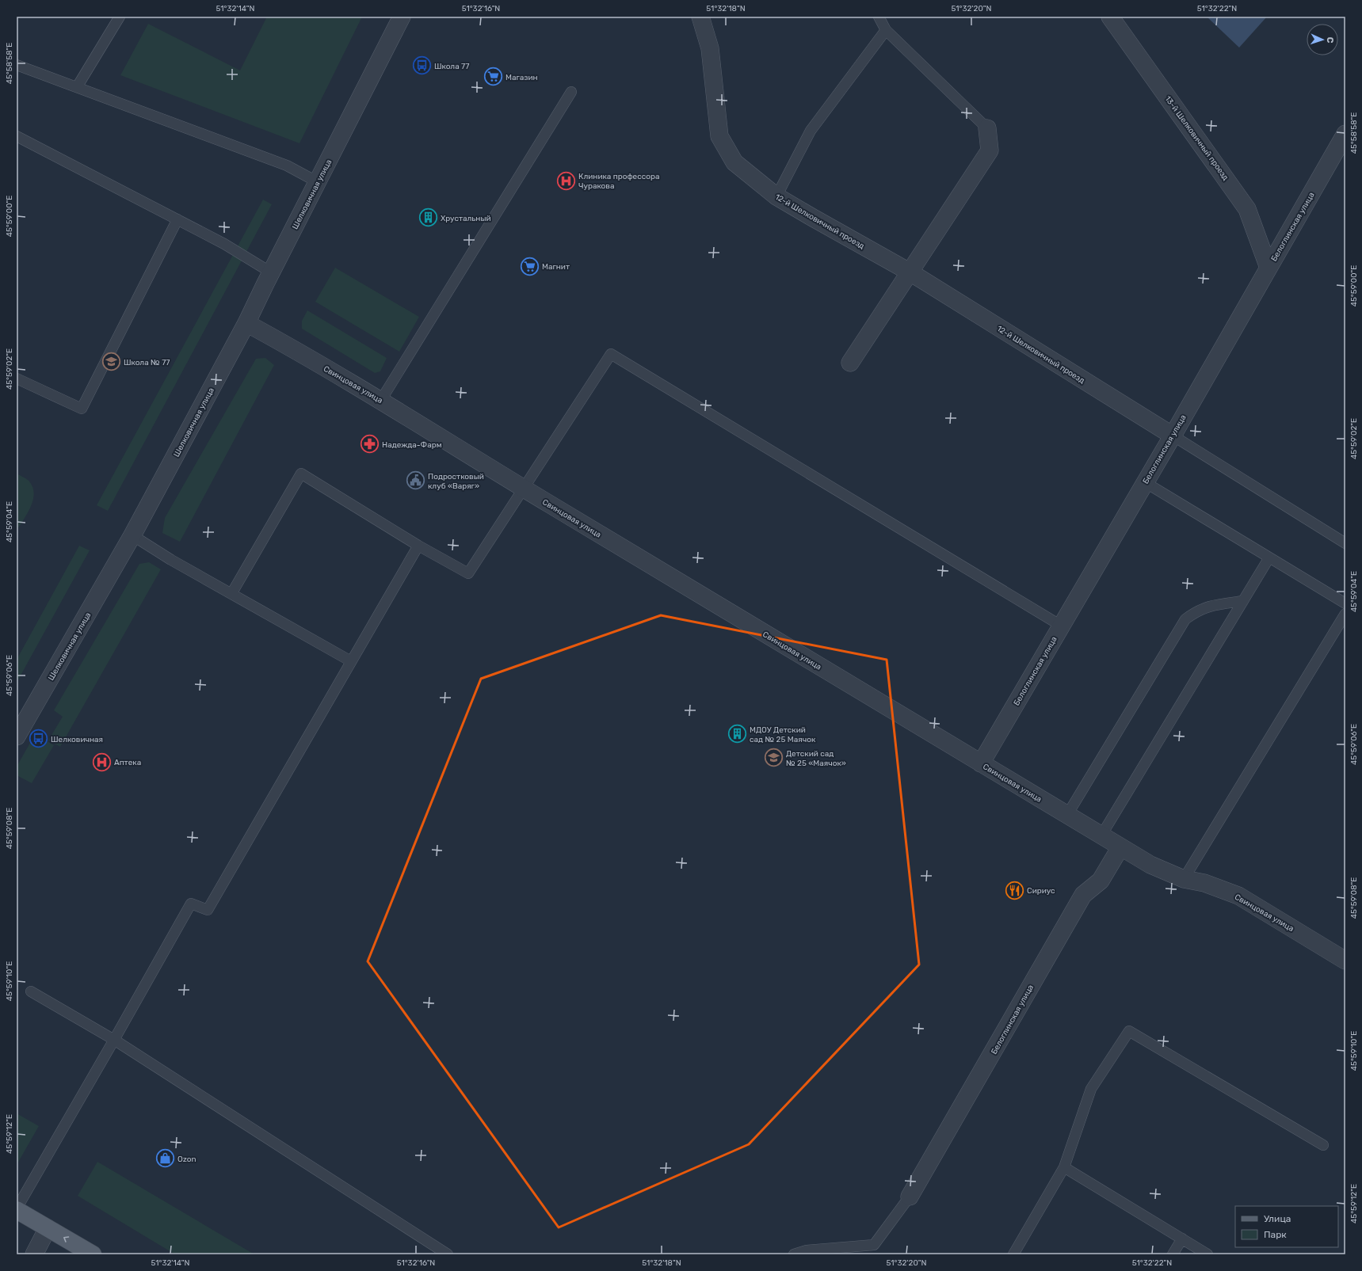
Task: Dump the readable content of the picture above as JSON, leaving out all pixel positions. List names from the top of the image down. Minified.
{"streets":{"street":["13-й Шелковичный проезд","Шелковичная улица","12-й Шелковичный проезд","Белоглинская улица","Свинцовая улица"]},"crossings":[["13-й Шелковичный проезд","Белоглинская улица"],["Шелковичная улица","Свинцовая улица"],["12-й Шелковичный проезд","Белоглинская улица"],["Белоглинская улица","Свинцовая улица"]],"places":{"bus stop":["Школа 77","Шелковичная"],"supermarket":["Магазин","Магнит"],"hospital":["Клиника профессора Чуракова","Аптека"],"building":["Хрустальный","МДОУ Детский сад № 25 Маячок"],"school or university":["Школа № 77","Детский сад № 25 «Маячок»"],"pharmacy":["Надежда-Фарм"],"public building":["Подростковый клуб «Варяг»"],"restaurant":["Сириус"],"shop":["Ozon"]},"legend":["Улица","Парк"],"north":"right","coordinates":["51°32'14\"N","51°32'16\"N","51°32'18\"N","51°32'20\"N","51°32'22\"N","45°58'58\"E","45°59'00\"E","45°59'02\"E","45°59'04\"E","45°59'06\"E","45°59'08\"E","45°59'10\"E","45°59'12\"E"]}
